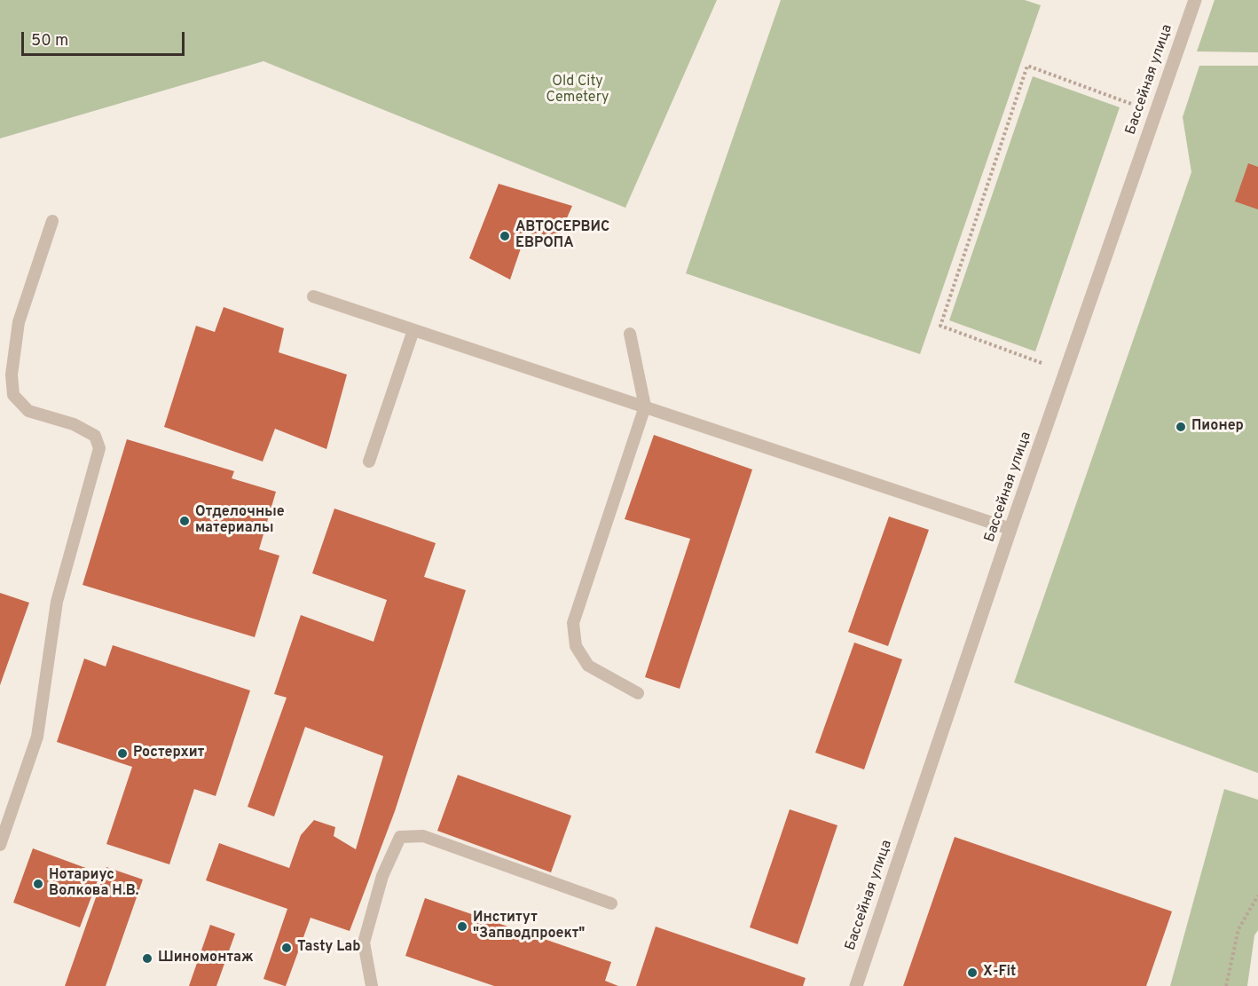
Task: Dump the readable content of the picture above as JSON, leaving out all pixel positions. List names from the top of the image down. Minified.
{"streets":{"street":["Бассейная улица"]},"parks":["Old City Cemetery"],"places":["АВТОСЕРВИС ЕВРОПА","Пионер","Отделочные материалы","Ростерхит","Нотариус Волкова Н.В.","Институт \"Запводпроект\"","Tasty Lab","Шиномонтаж","X-Fit"],"scale_bar":"50 m"}
